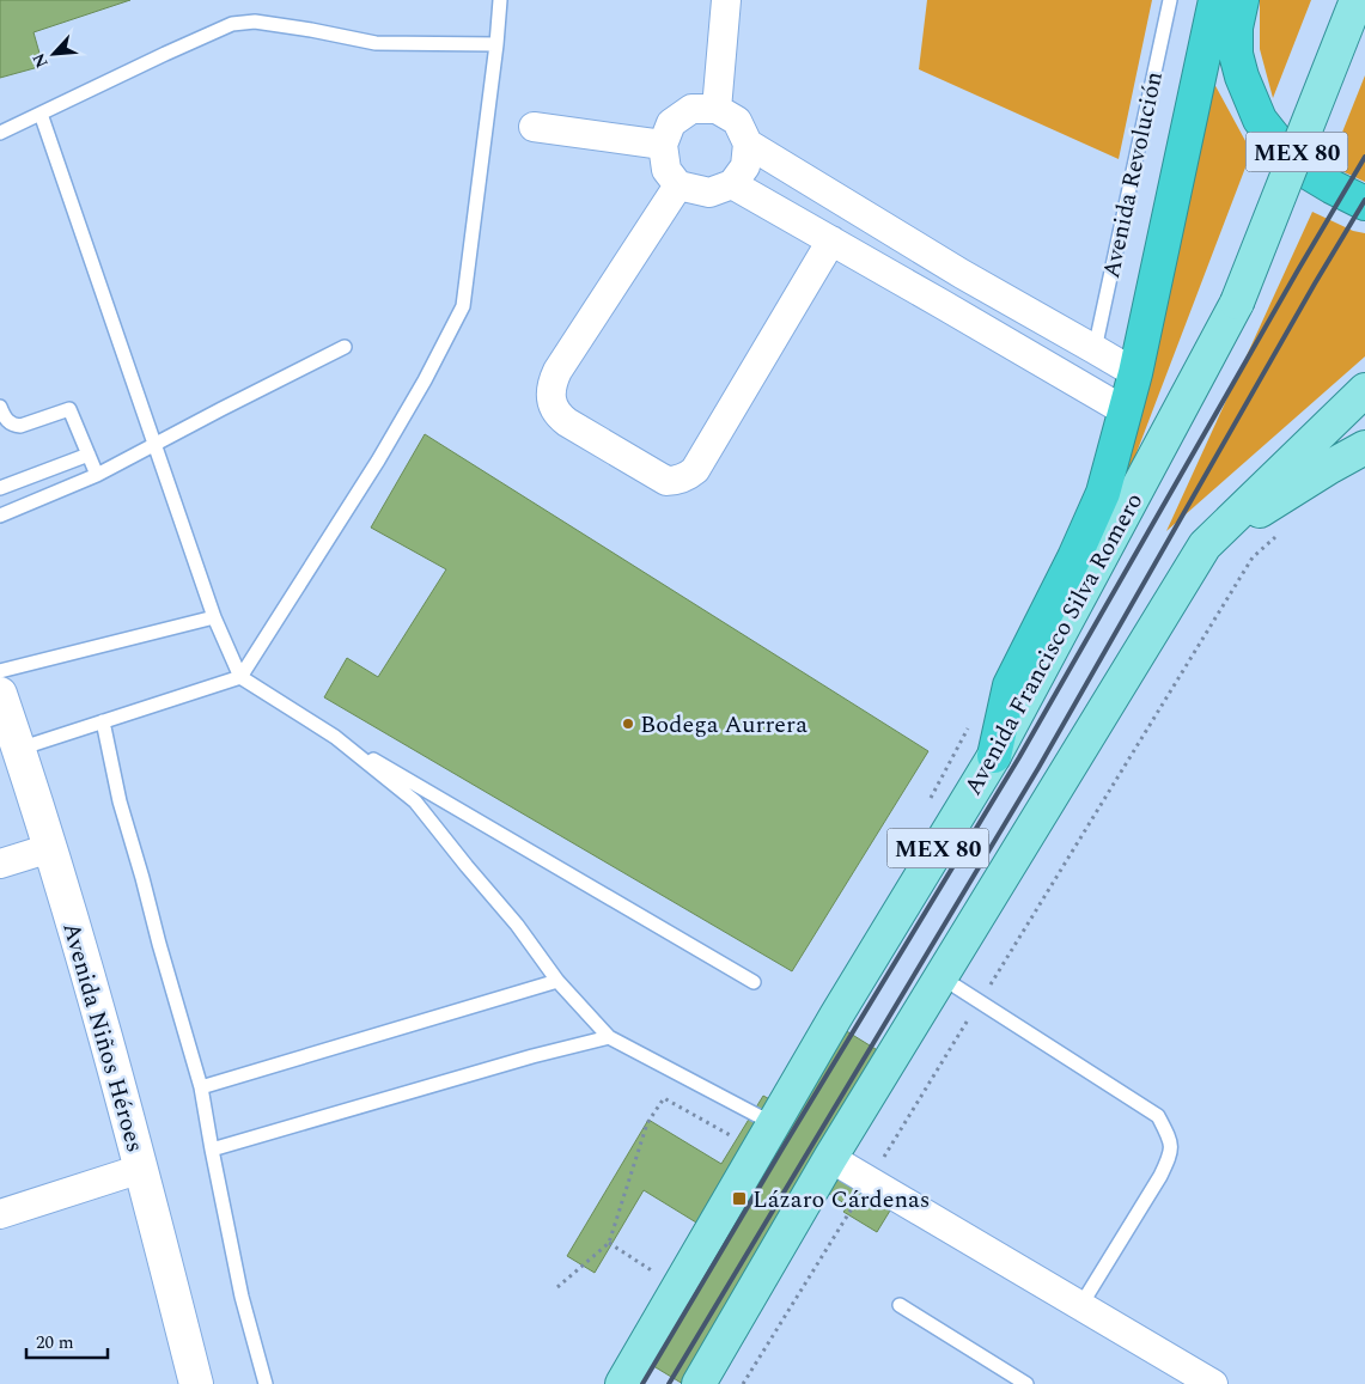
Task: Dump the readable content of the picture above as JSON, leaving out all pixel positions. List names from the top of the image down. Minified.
{"streets":{"main road":["MEX 80","Avenida Francisco Silva Romero"],"street":["Avenida Niños Héroes"],"lane":["Avenida Revolución"]},"places":{"other":["Bodega Aurrera"],"transit":["Lázaro Cárdenas"]},"scale_bar":"20 m","north":"bottom left"}
